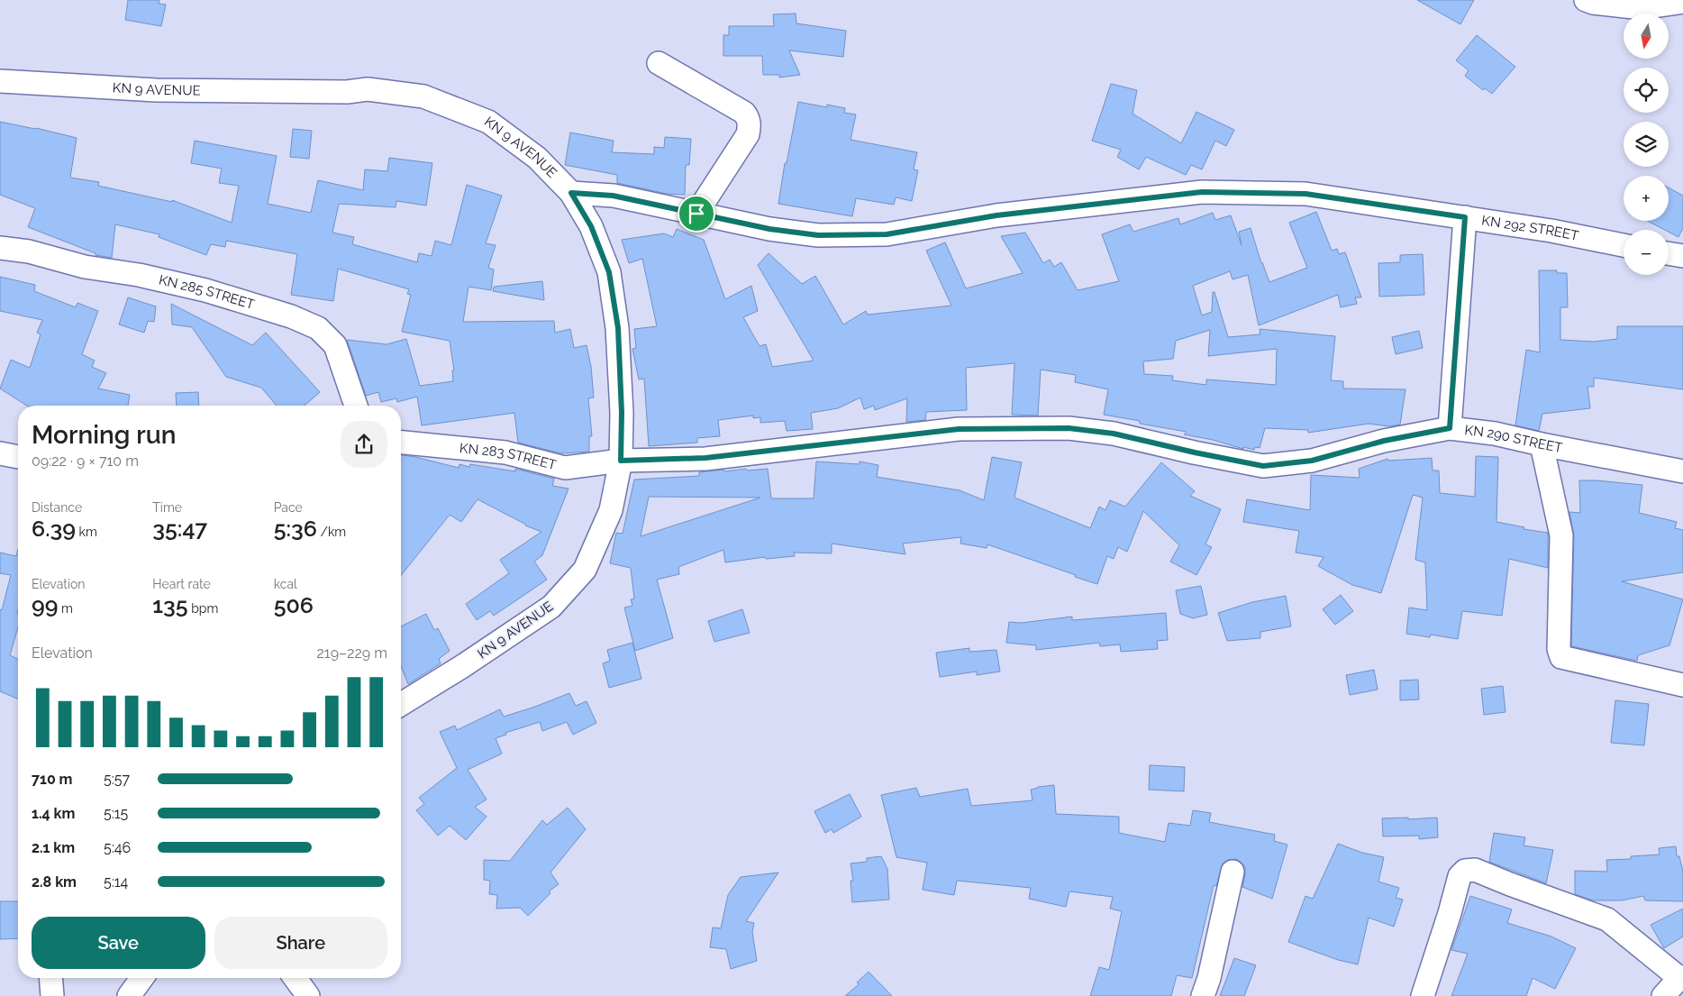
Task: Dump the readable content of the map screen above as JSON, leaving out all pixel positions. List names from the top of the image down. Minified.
{"streets":{"street":["KN 9 AVENUE","KN 292 STREET","KN 285 STREET","KN 290 STREET","KN 283 STREET"]},"crossings":[["KN 9 AVENUE","KN 292 STREET"],["KN 9 AVENUE","KN 290 STREET"],["KN 9 AVENUE","KN 283 STREET"],["KN 290 STREET","KN 283 STREET"]],"north":"bottom","page":{"map_buttons":["+","−"],"heading":["Morning run","09:22 · 9 × 710 m"],"stats":[["Distance","6.39 km"],["Time","35:47"],["Pace","5:36 /km"],["Elevation","99 m"],["Heart rate","135 bpm"],["kcal","506"]],"chart":["Elevation","219–229 m"],"list":[{"name":"710 m","note":"5:57"},{"name":"1.4 km","note":"5:15"},{"name":"2.1 km","note":"5:46"},{"name":"2.8 km","note":"5:14"}],"buttons":["Save","Share"]}}
